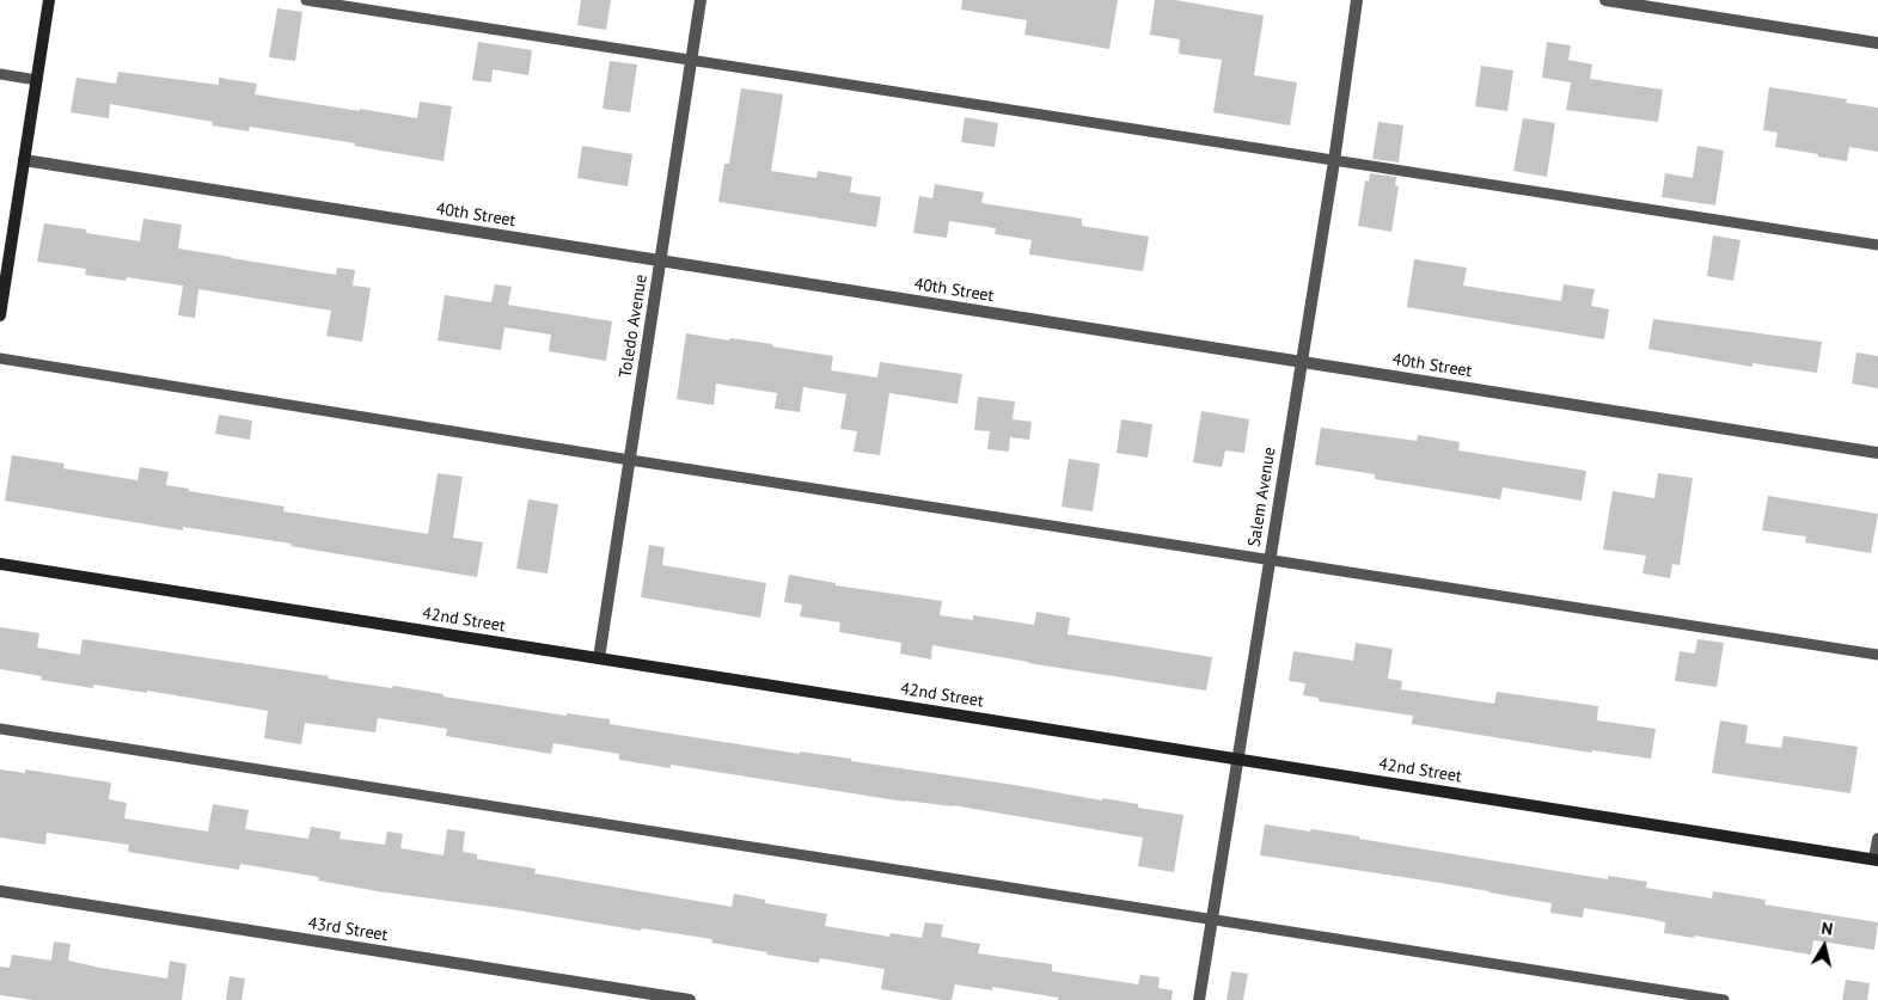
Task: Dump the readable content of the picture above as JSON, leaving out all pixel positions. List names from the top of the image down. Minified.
{"streets":{"street":["40th Street","Toledo Avenue","Salem Avenue","42nd Street","43rd Street"]},"crossings":[["40th Street","Toledo Avenue"],["40th Street","Salem Avenue"],["Toledo Avenue","42nd Street"],["Salem Avenue","42nd Street"]],"north":"top"}
